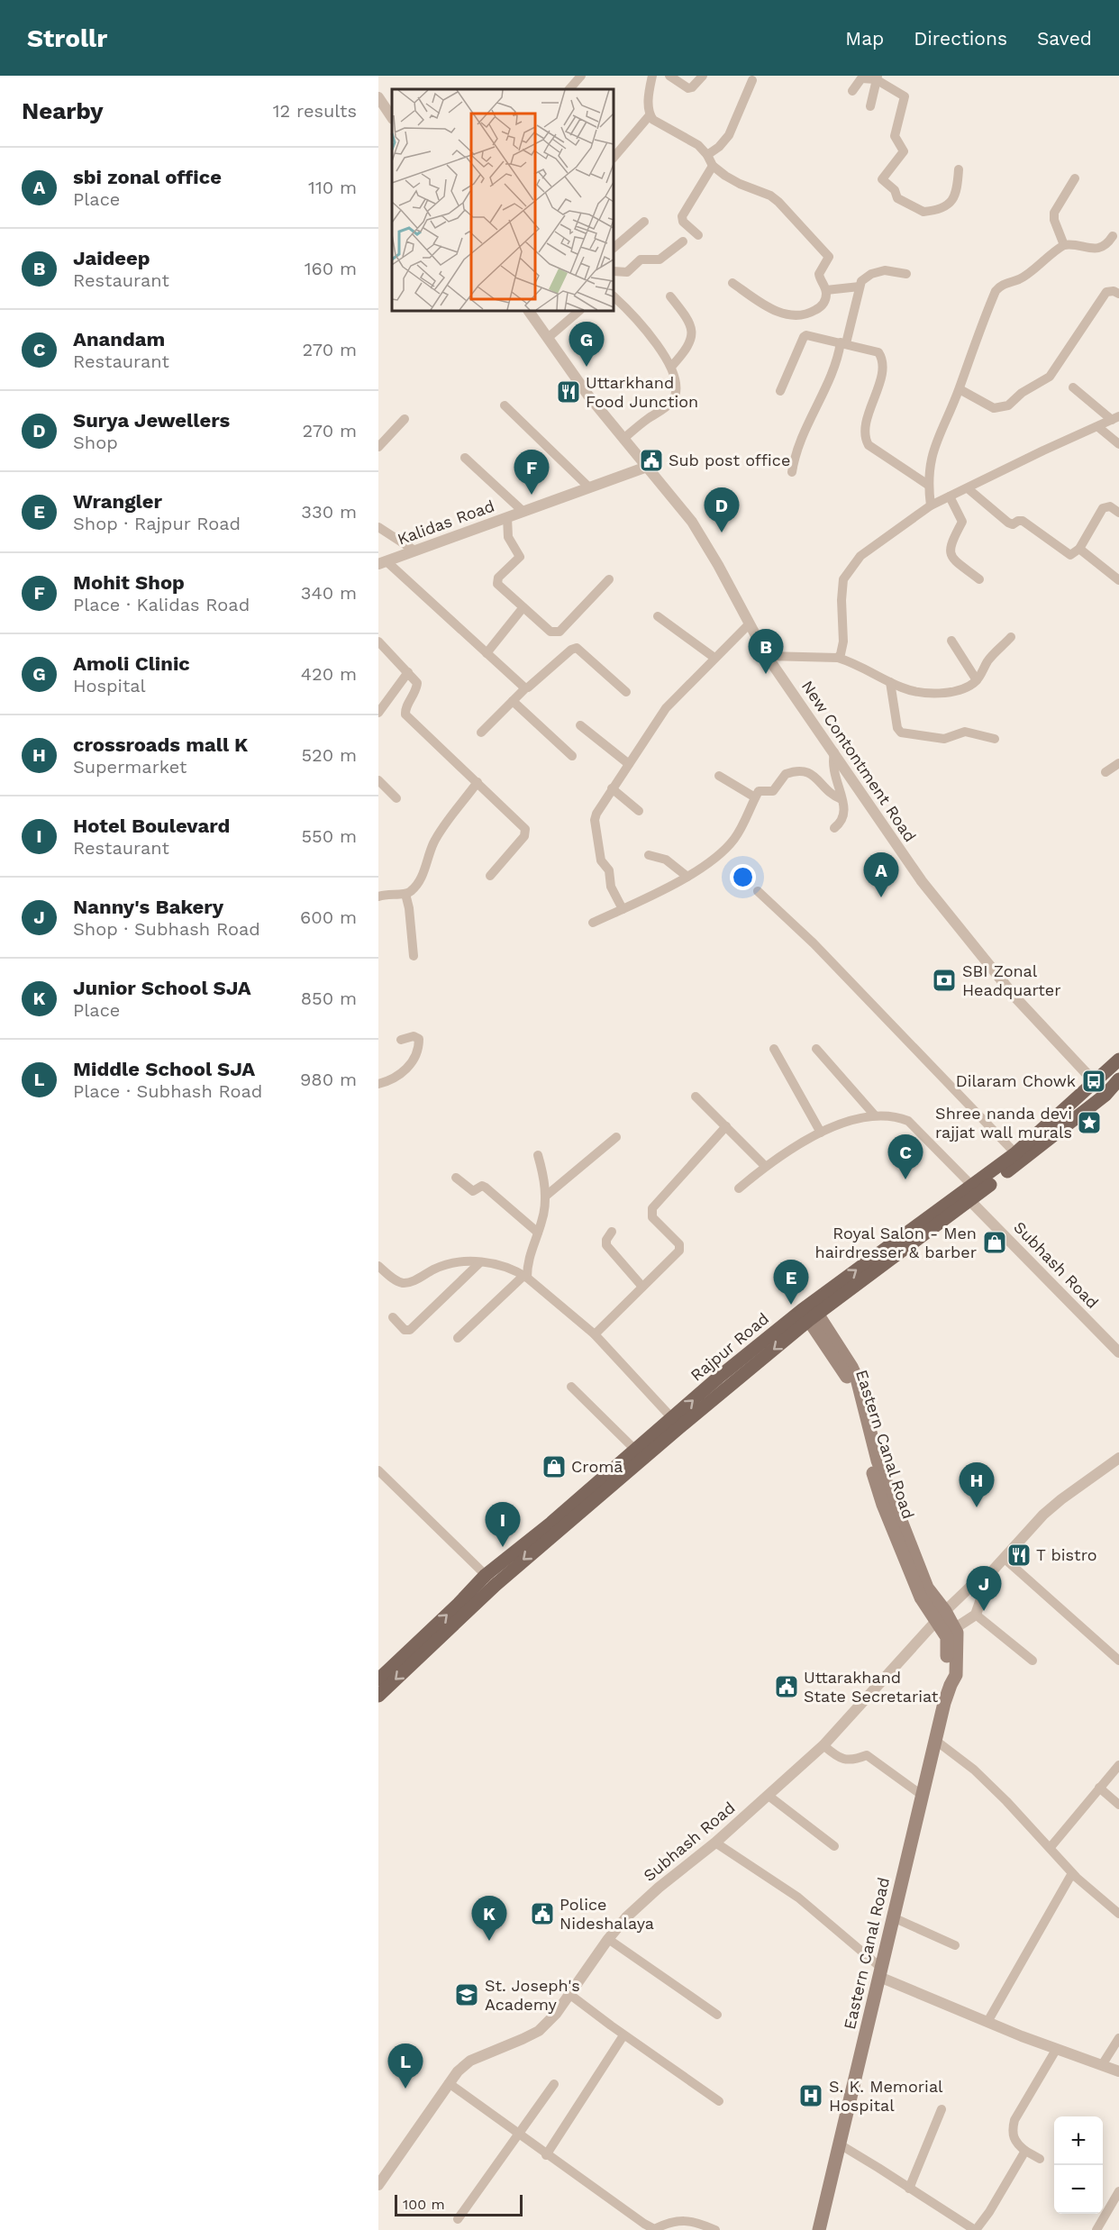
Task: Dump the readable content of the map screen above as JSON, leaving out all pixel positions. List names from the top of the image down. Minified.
{"streets":{"main road":["Rajpur Road","Eastern Canal Road"],"street":["Kalidas Road","New Contontment Road","Subhash Road"]},"crossings":[["Kalidas Road","New Contontment Road"],["New Contontment Road","Rajpur Road"],["Subhash Road","Rajpur Road"],["Subhash Road","Eastern Canal Road"],["Rajpur Road","Eastern Canal Road"]],"places":{"restaurant":["Uttarkhand Food Junction","T bistro"],"public building":["Sub post office","Uttarakhand State Secretariat","Police Nideshalaya"],"bank":["SBI Zonal Headquarter"],"bus stop":["Dilaram Chowk"],"place":["Shree nanda devi rajjat wall murals"],"shop":["Royal Salon - Men hairdresser & barber","Cromā"],"school or university":["St. Joseph's Academy"],"hospital":["S. K. Memorial Hospital"]},"scale_bar":"100 m","page":{"header":"Strollr","nav":["Map","Directions","Saved"],"heading":["Nearby","12 results"],"list":[{"mark":"A","name":"sbi zonal office","note":"Place","value":"110 m"},{"mark":"B","name":"Jaideep","note":"Restaurant","value":"160 m"},{"mark":"C","name":"Anandam","note":"Restaurant","value":"270 m"},{"mark":"D","name":"Surya Jewellers","note":"Shop","value":"270 m"},{"mark":"E","name":"Wrangler","note":"Shop · Rajpur Road","value":"330 m"},{"mark":"F","name":"Mohit Shop","note":"Place · Kalidas Road","value":"340 m"},{"mark":"G","name":"Amoli Clinic","note":"Hospital","value":"420 m"},{"mark":"H","name":"crossroads mall K","note":"Supermarket","value":"520 m"},{"mark":"I","name":"Hotel Boulevard","note":"Restaurant","value":"550 m"},{"mark":"J","name":"Nanny's Bakery","note":"Shop · Subhash Road","value":"600 m"},{"mark":"K","name":"Junior School SJA","note":"Place","value":"850 m"},{"mark":"L","name":"Middle School SJA","note":"Place · Subhash Road","value":"980 m"}],"pins":["G","F","D","B","A","C","E","H","I","J","K","L"],"map_buttons":["+","−"],"scale":"100 m"}}
